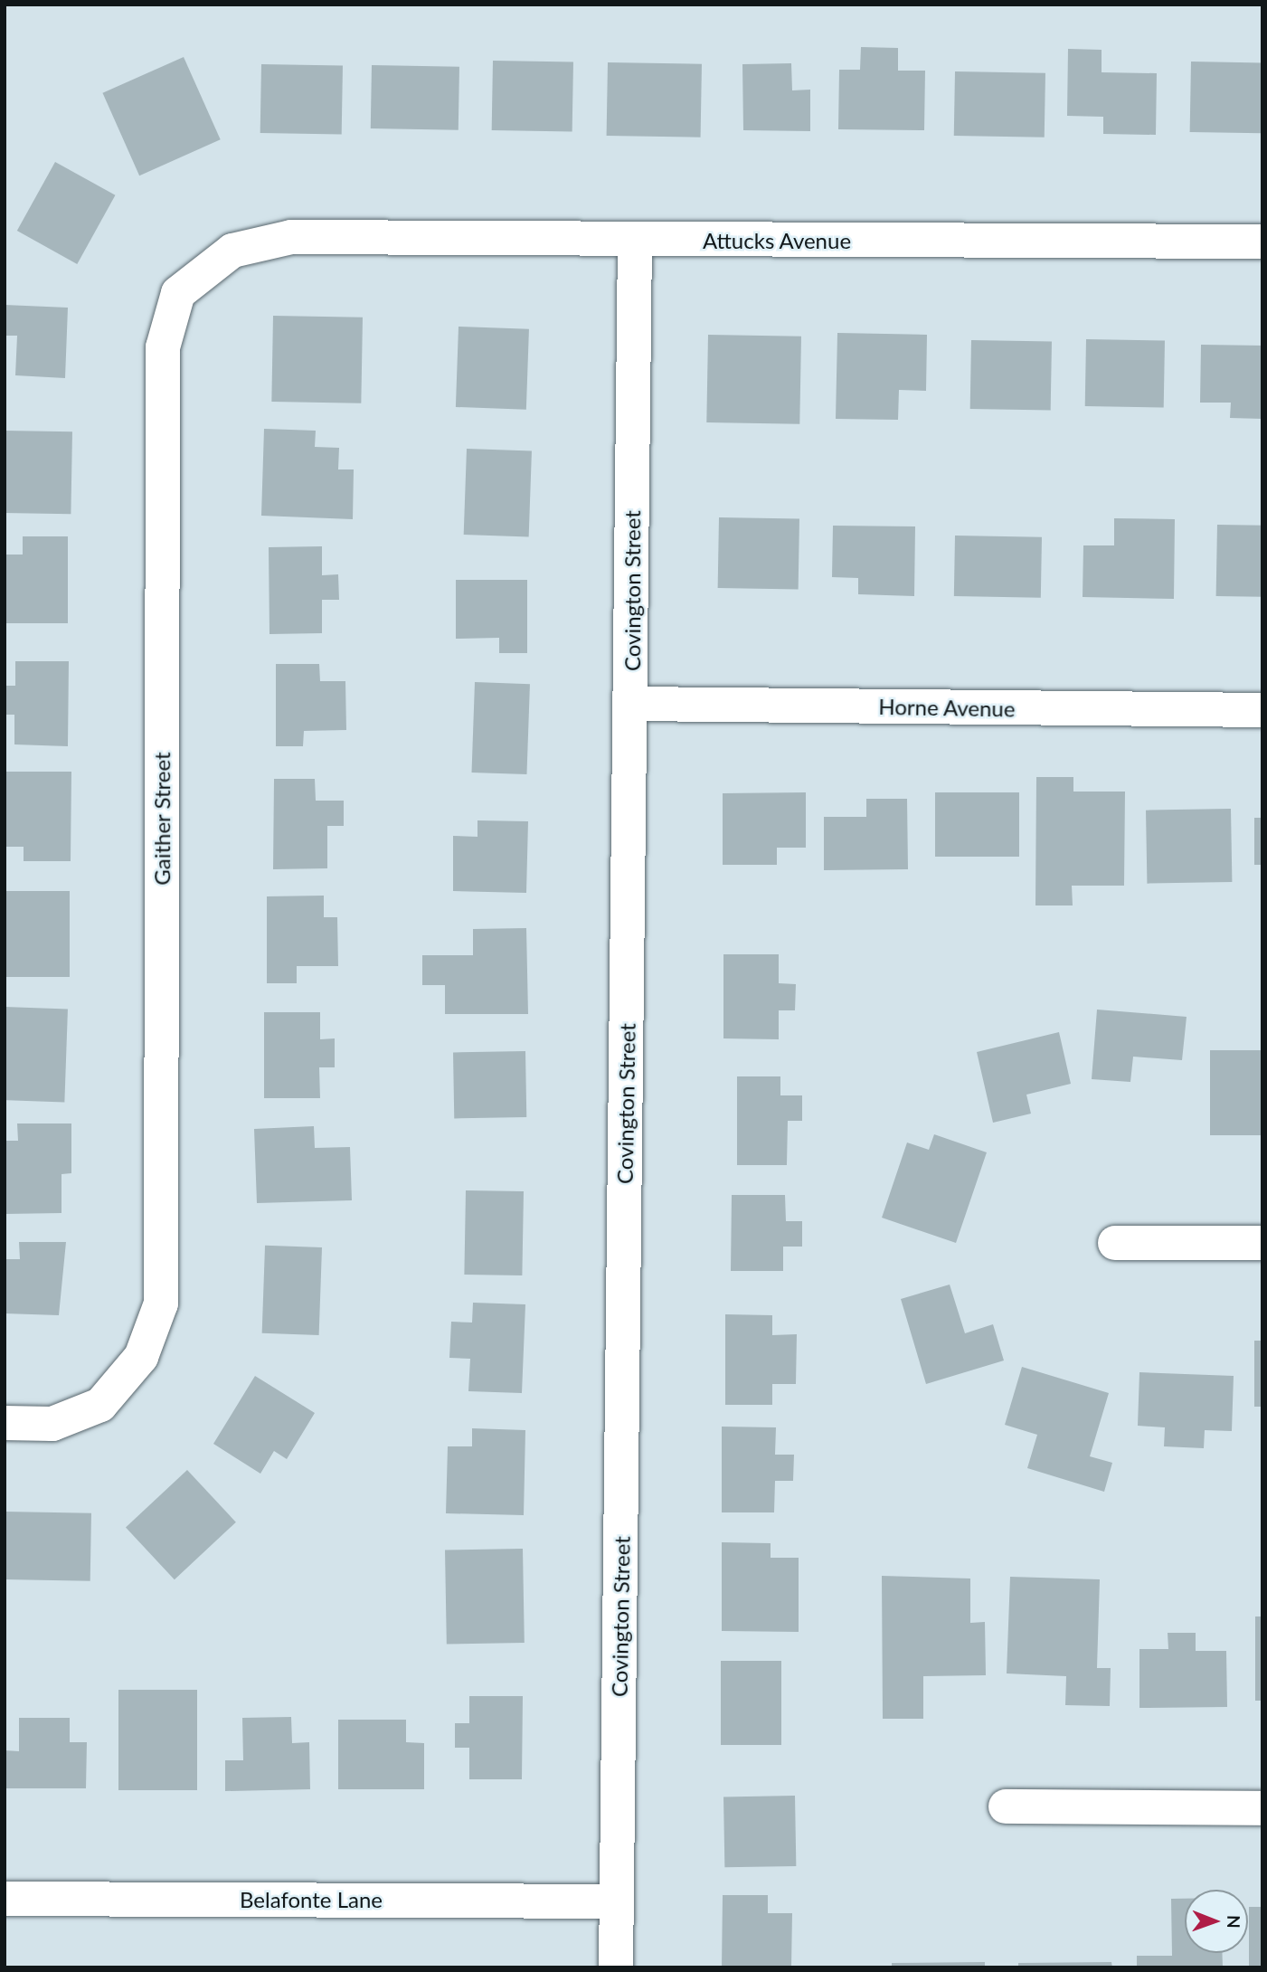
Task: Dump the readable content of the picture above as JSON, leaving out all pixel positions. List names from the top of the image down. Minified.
{"streets":{"street":["Attucks Avenue","Covington Street","Horne Avenue","Gaither Street","Belafonte Lane"]},"crossings":[["Attucks Avenue","Covington Street"],["Attucks Avenue","Gaither Street"],["Covington Street","Horne Avenue"],["Covington Street","Belafonte Lane"]],"north":"right"}
